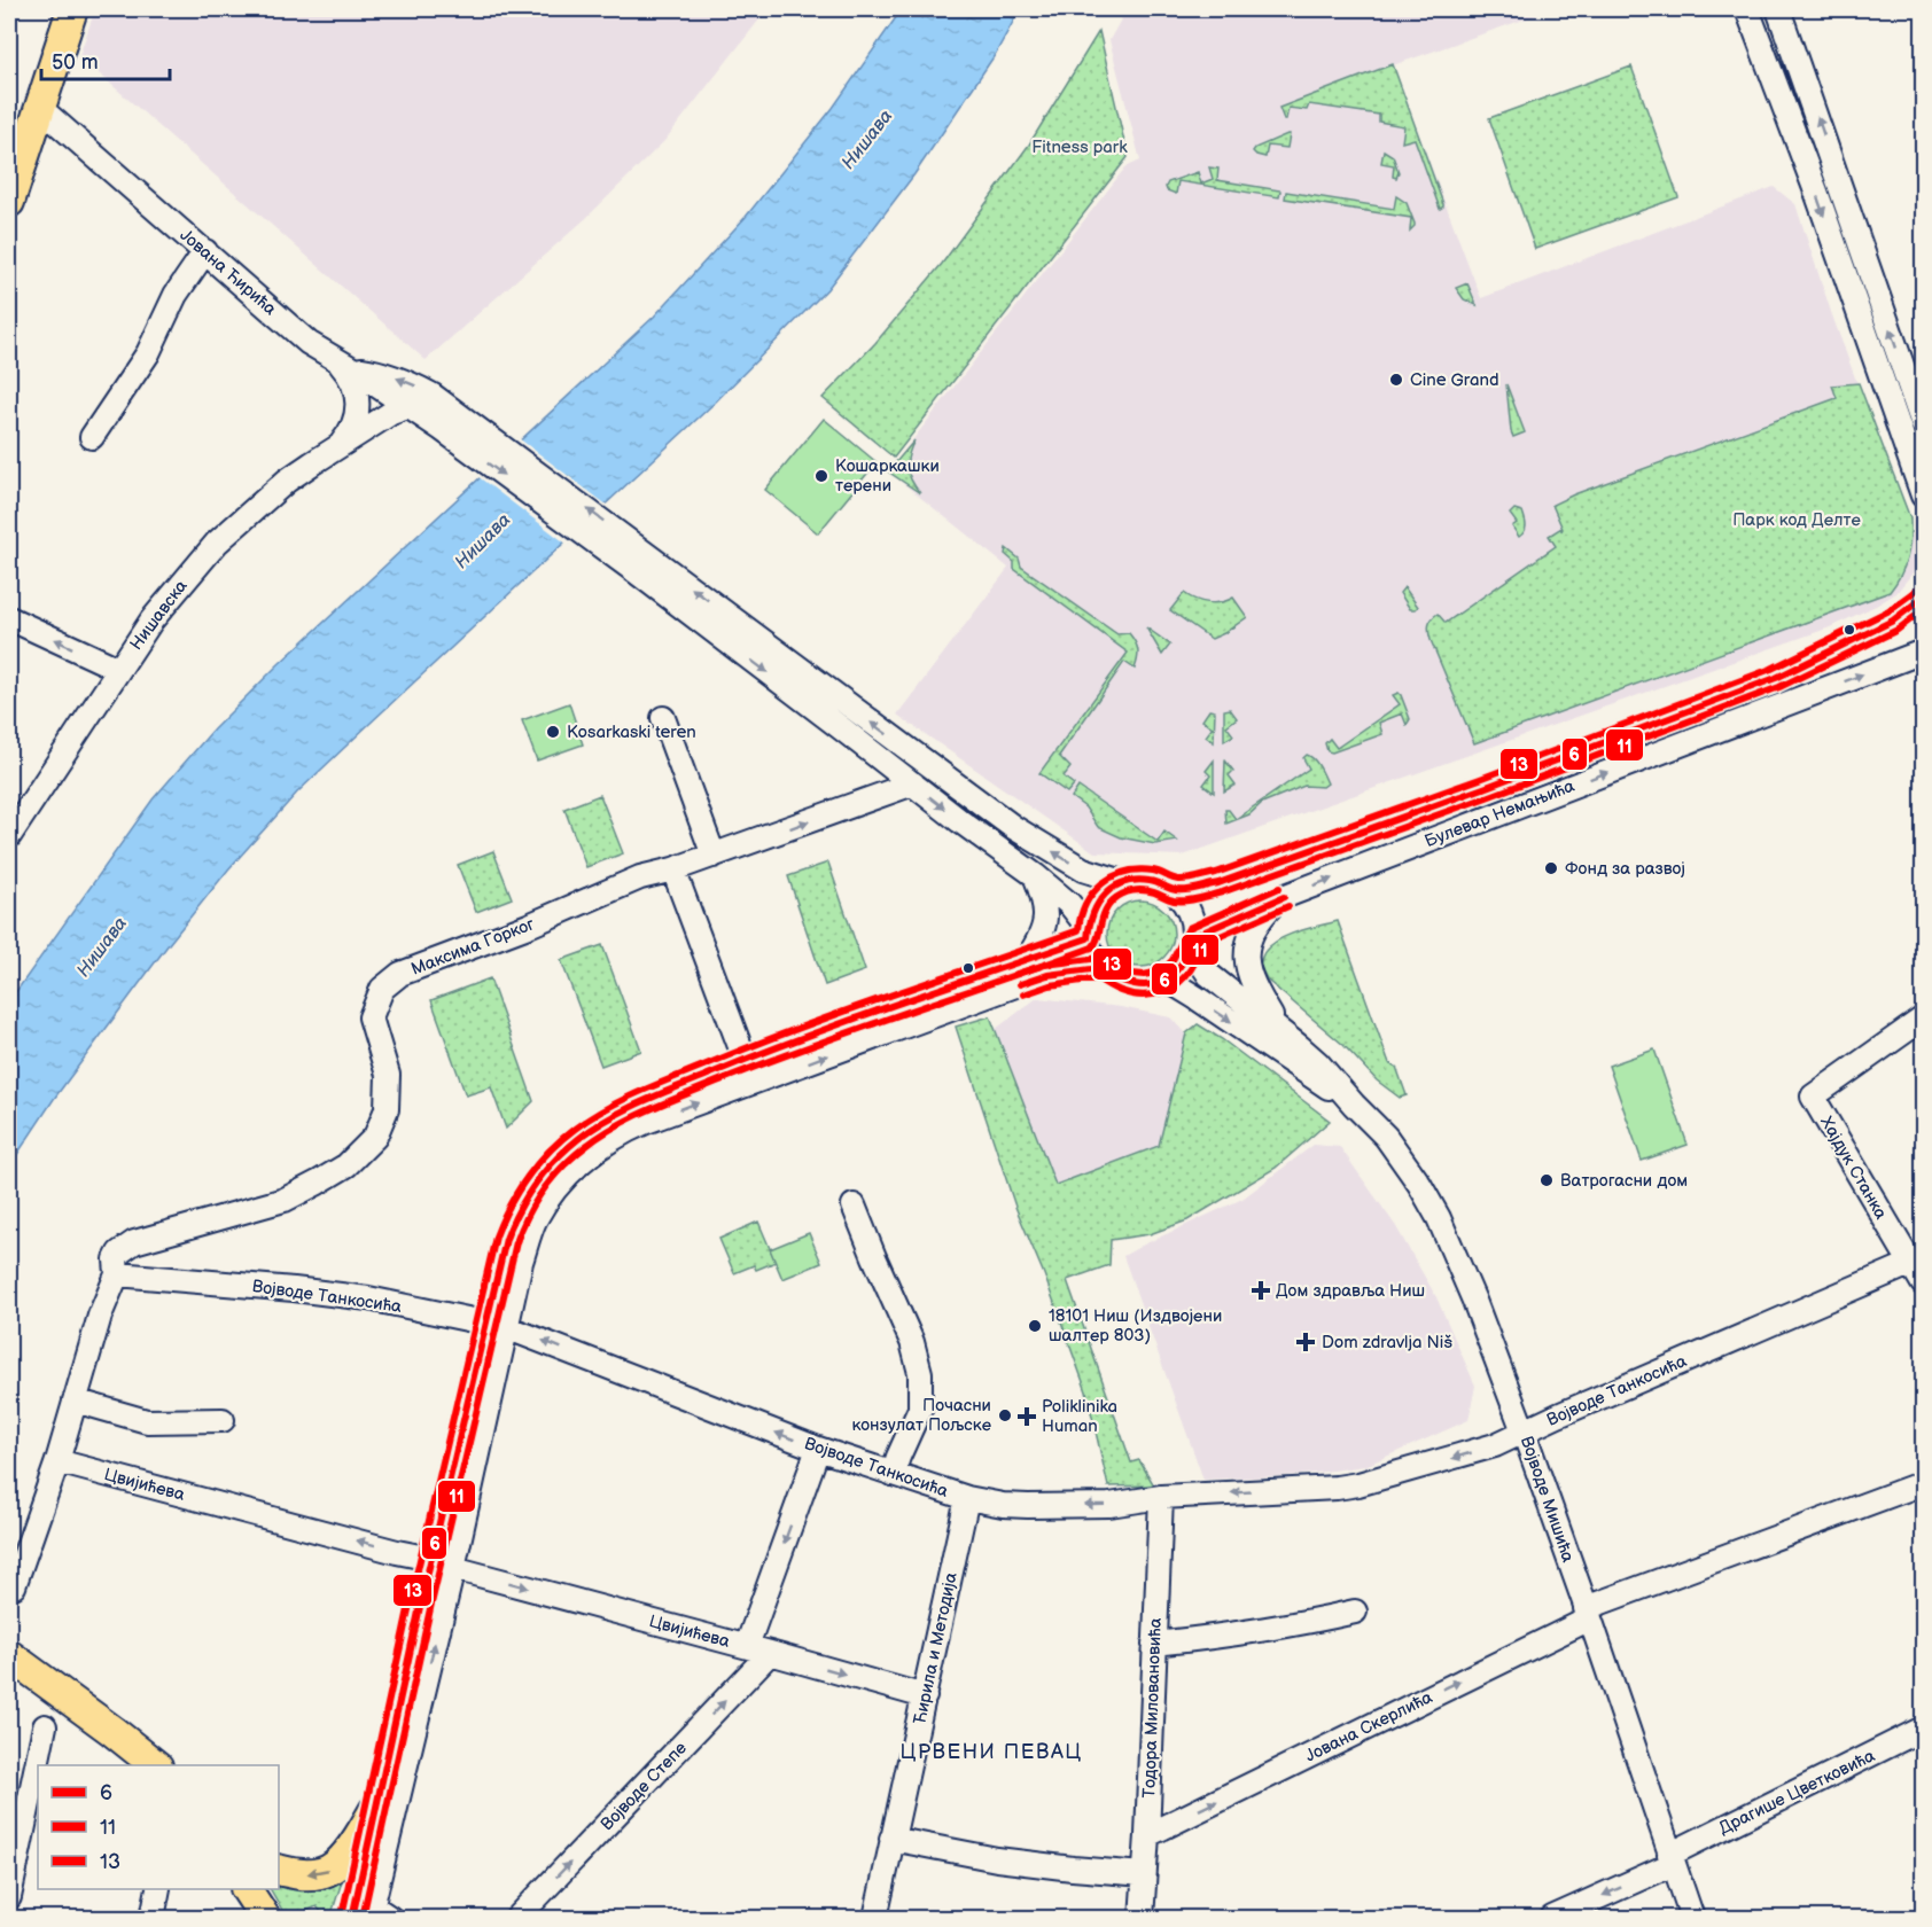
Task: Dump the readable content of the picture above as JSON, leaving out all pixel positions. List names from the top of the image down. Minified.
{"streets":{"street":["Јована Ћирића","Нишавска","Булевар Немањића","Максима Горког","Хајдук Станка","Војводе Танкосића","Цвијићева","Војводе Мишића","Ћирила и Методија","Тодора Миловановића","Јована Скерлића","Војводе Степе","Драгише Цветковића"]},"crossings":[["Јована Ћирића","Нишавска"],["Булевар Немањића","Војводе Мишића"],["Максима Горког","Војводе Танкосића"],["Хајдук Станка","Војводе Танкосића"],["Војводе Танкосића","Војводе Мишића"],["Војводе Танкосића","Ћирила и Методија"],["Војводе Танкосића","Тодора Миловановића"],["Цвијићева","Ћирила и Методија"],["Цвијићева","Војводе Степе"],["Војводе Мишића","Јована Скерлића"],["Војводе Мишића","Драгише Цветковића"],["Тодора Миловановића","Јована Скерлића"]],"one_way":["Војводе Танкосића","Војводе Степе"],"districts":["ЦРВЕНИ ПЕВАЦ"],"water":["Нишава"],"parks":["Fitness park","Парк код Делте"],"places":{"other":["Cine Grand","Кошаркашки терени","Kosarkaski teren","Фонд за развој","Ватрогасни дом","18101 Ниш (Издвојени шалтер 803)","Почасни конзулат Пољске"],"health":["Дом здравља Ниш","Dom zdravlja Niš","Poliklinika Human"]},"lines":["transit line 13","transit line 6","transit line 11"],"legend":["6","11","13"],"scale_bar":"50 m"}
